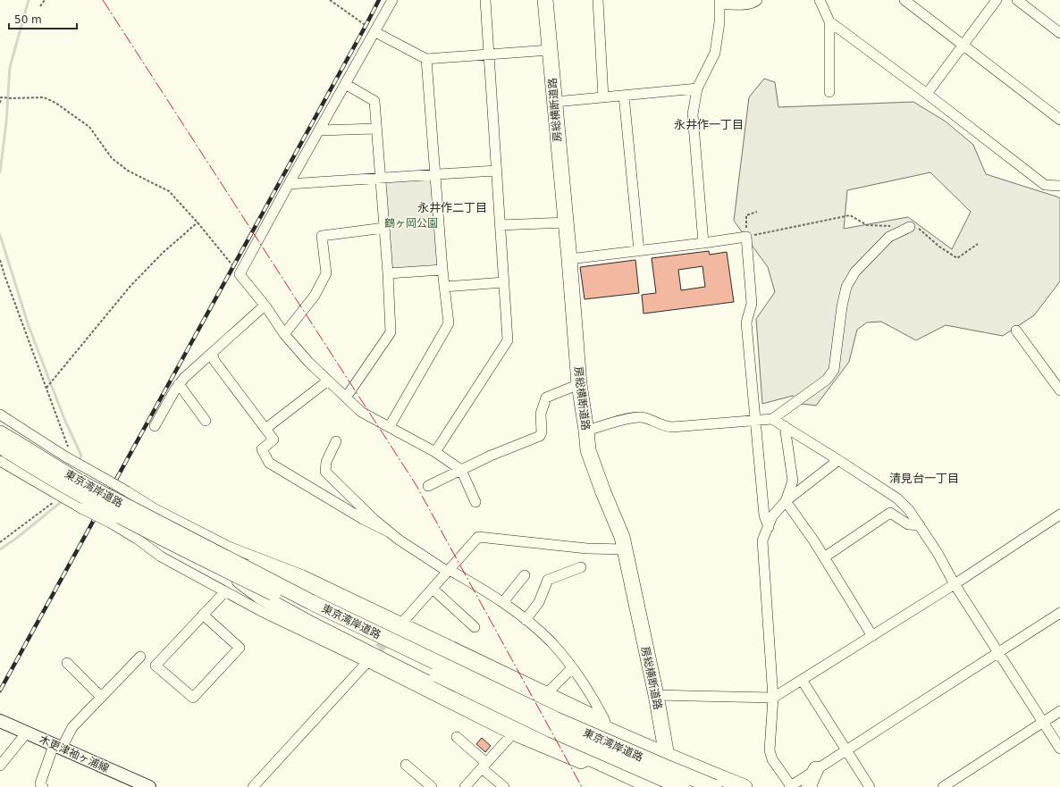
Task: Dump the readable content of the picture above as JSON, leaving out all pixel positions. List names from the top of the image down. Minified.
{"streets":{"highway":["房総横断道路","東京湾岸道路"],"main road":["木更津袖ヶ浦線"]},"districts":["永井作一丁目","永井作二丁目","清見台一丁目"],"parks":["鶴ヶ岡公園"],"scale_bar":"50 m"}
